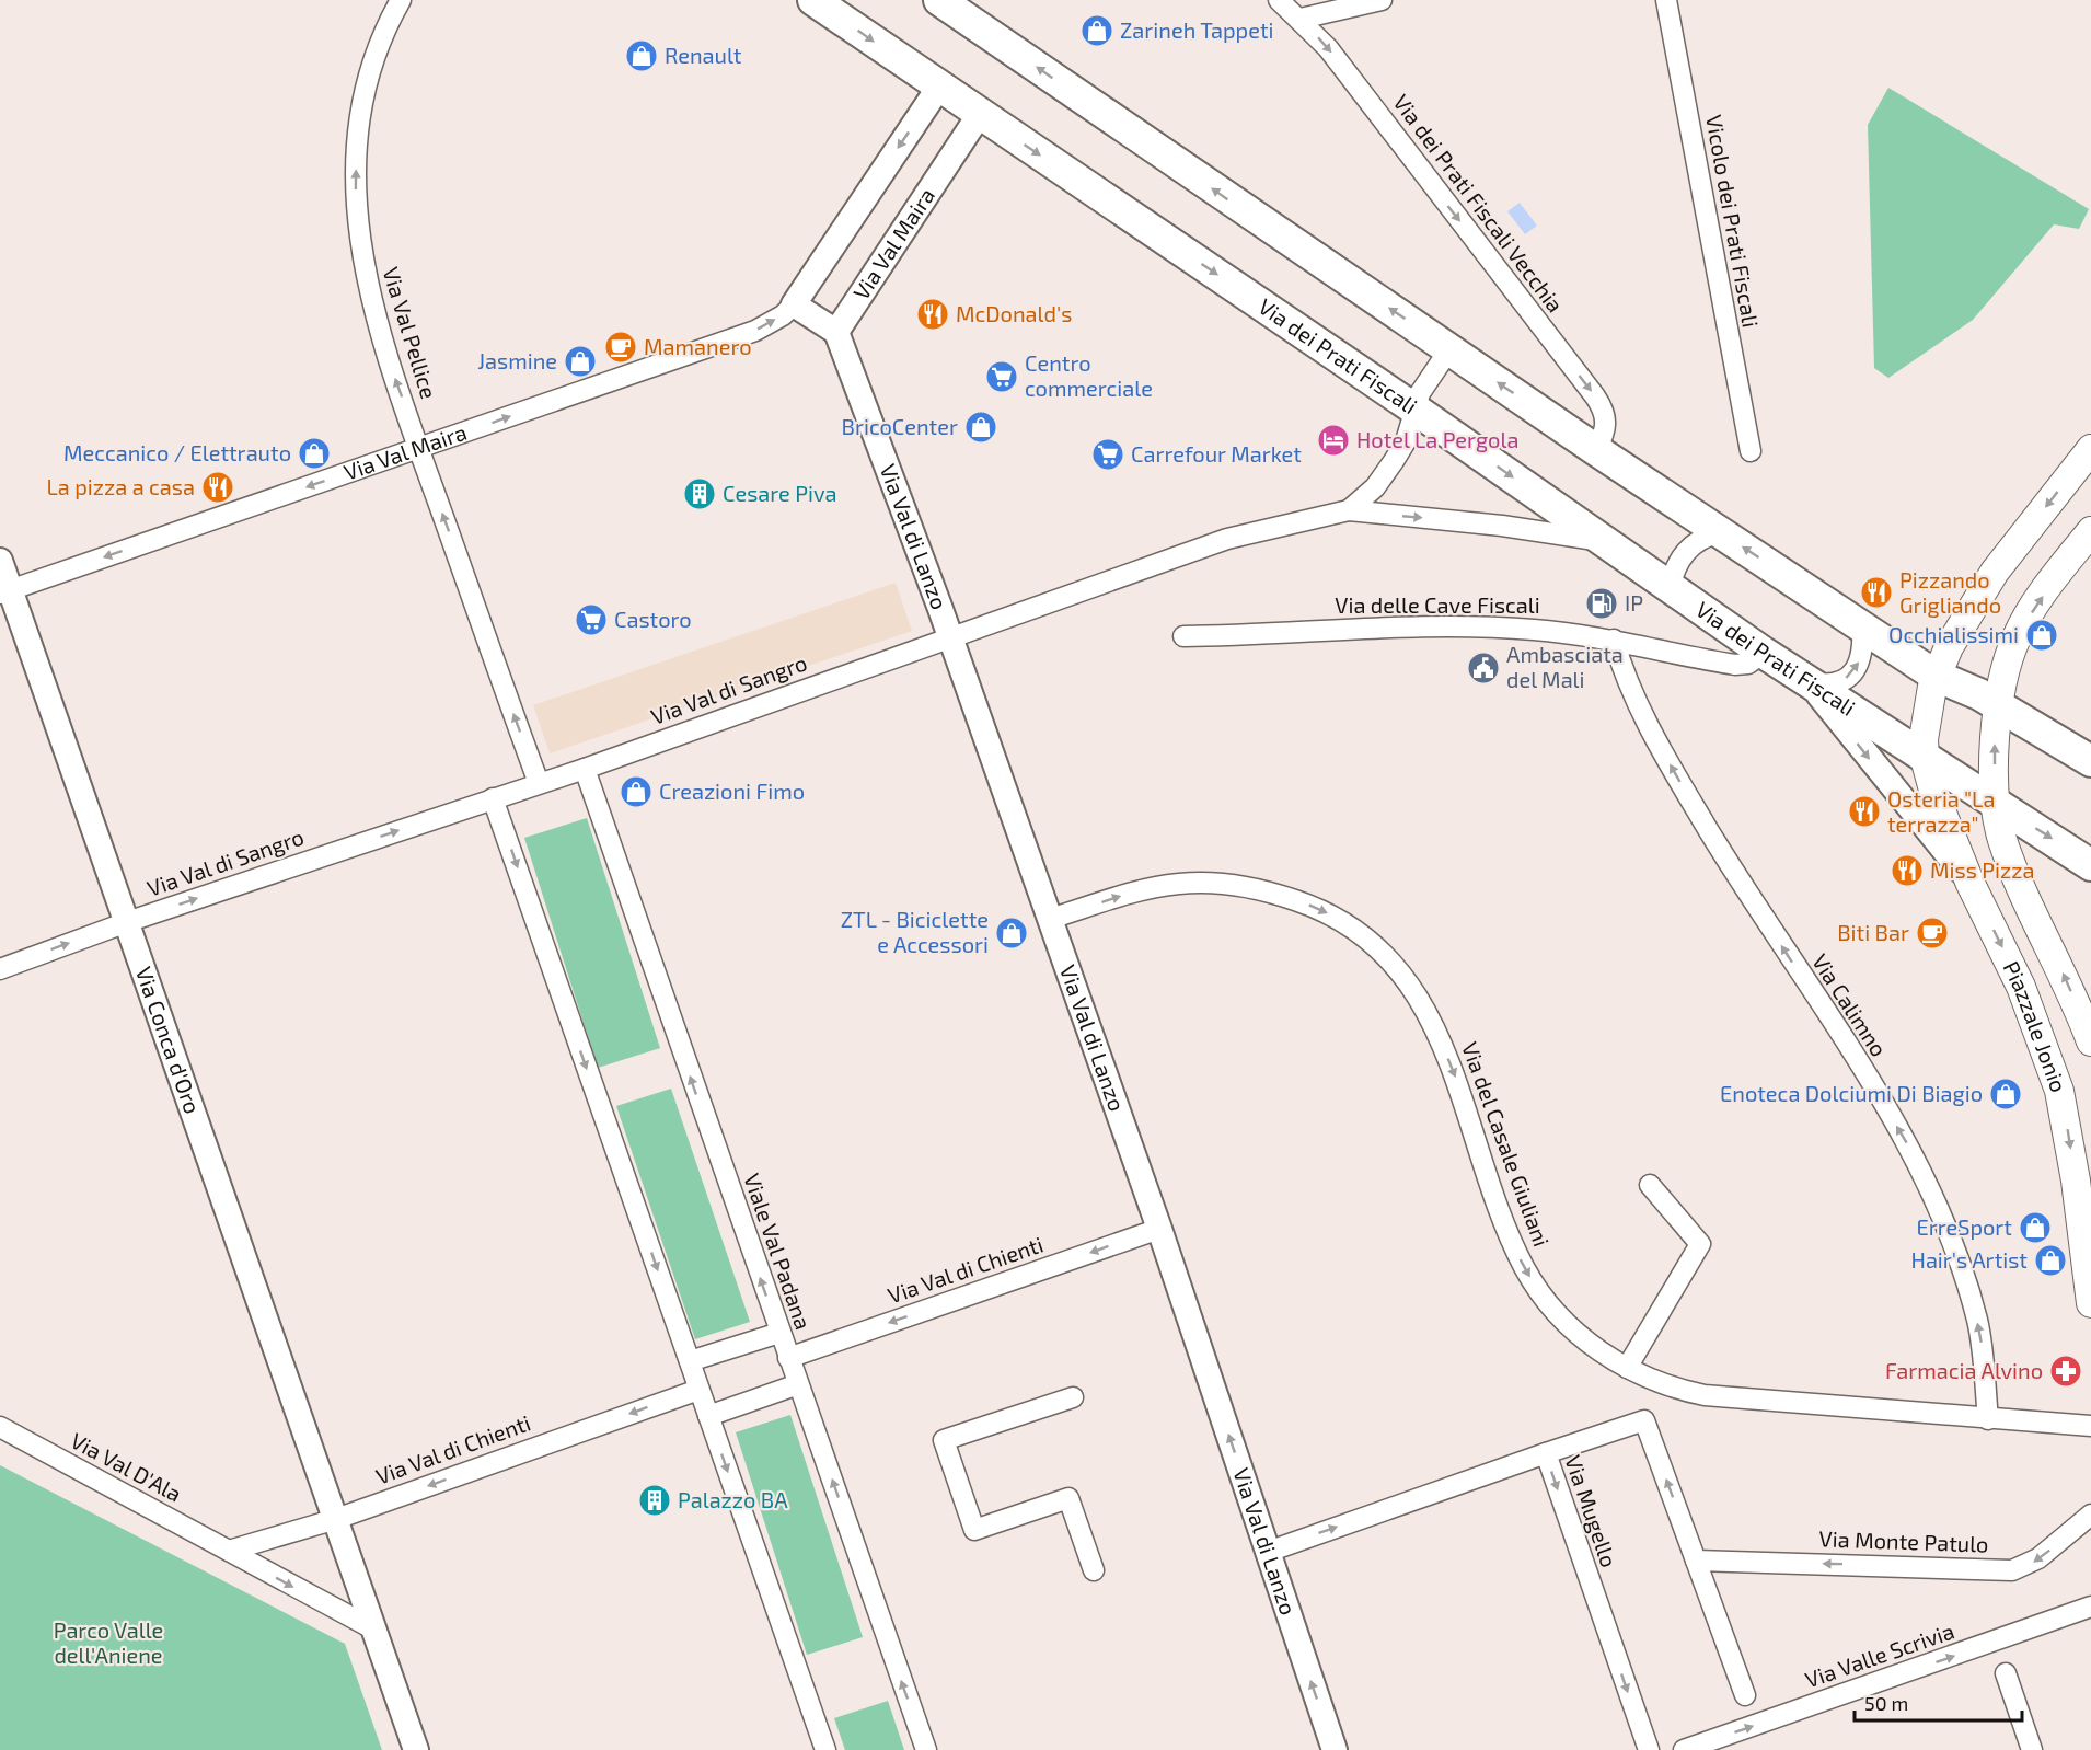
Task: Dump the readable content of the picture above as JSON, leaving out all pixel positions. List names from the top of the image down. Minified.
{"streets":{"main road":["Via dei Prati Fiscali","Piazzale Jonio"],"street":["Via dei Prati Fiscali Vecchia","Vicolo dei Prati Fiscali","Via Val Maira","Via Val Pellice","Via Val di Lanzo","Via delle Cave Fiscali","Via Val di Sangro","Via Calimno","Via Conca d'Oro","Via del Casale Giuliani","Viale Val Padana","Via Val di Chienti","Via Val D'Ala","Via Mugello","Via Monte Patulo","Via Valle Scrivia"]},"crossings":[["Via Val Maira","Via Val Pellice"],["Via Val Maira","Via dei Prati Fiscali"],["Via Val Maira","Via Val di Lanzo"],["Via Val Maira","Via Conca d'Oro"],["Via Val Pellice","Via Val di Sangro"],["Via dei Prati Fiscali","Via delle Cave Fiscali"],["Via dei Prati Fiscali","Piazzale Jonio"],["Via Val di Lanzo","Via Val di Sangro"],["Via Val di Lanzo","Via del Casale Giuliani"],["Via Val di Lanzo","Via Val di Chienti"],["Via Val di Lanzo","Via Mugello"],["Via delle Cave Fiscali","Via Calimno"],["Via Val di Sangro","Via Conca d'Oro"],["Via Val di Sangro","Viale Val Padana"],["Via Calimno","Via del Casale Giuliani"],["Via Conca d'Oro","Via Val di Chienti"],["Via Conca d'Oro","Via Val D'Ala"],["Viale Val Padana","Via Val di Chienti"],["Via Val di Chienti","Via Val D'Ala"]],"one_way":["Via dei Prati Fiscali Vecchia","Via Val Pellice","Via Val di Lanzo","Via Val di Sangro","Via Calimno","Via del Casale Giuliani","Via Val di Chienti","Via Val D'Ala","Via Monte Patulo","Via Valle Scrivia"],"parks":["Parco Valle dell'Aniene"],"places":{"shop":["Zarineh Tappeti","Renault","Jasmine","BricoCenter","Meccanico / Elettrauto","Occhialissimi","Creazioni Fimo","ZTL - Biciclette e Accessori","Enoteca Dolciumi Di Biagio","ErreSport","Hair's Artist"],"restaurant":["McDonald's","La pizza a casa","Pizzando Grigliando","Osteria \"La terrazza\"","Miss Pizza"],"cafe":["Mamanero","Biti Bar"],"supermarket":["Centro commerciale","Carrefour Market","Castoro"],"hotel":["Hotel La Pergola"],"building":["Cesare Piva","Palazzo BA"],"fuel station":["IP"],"public building":["Ambasciata del Mali"],"pharmacy":["Farmacia Alvino"]},"scale_bar":"50 m"}
